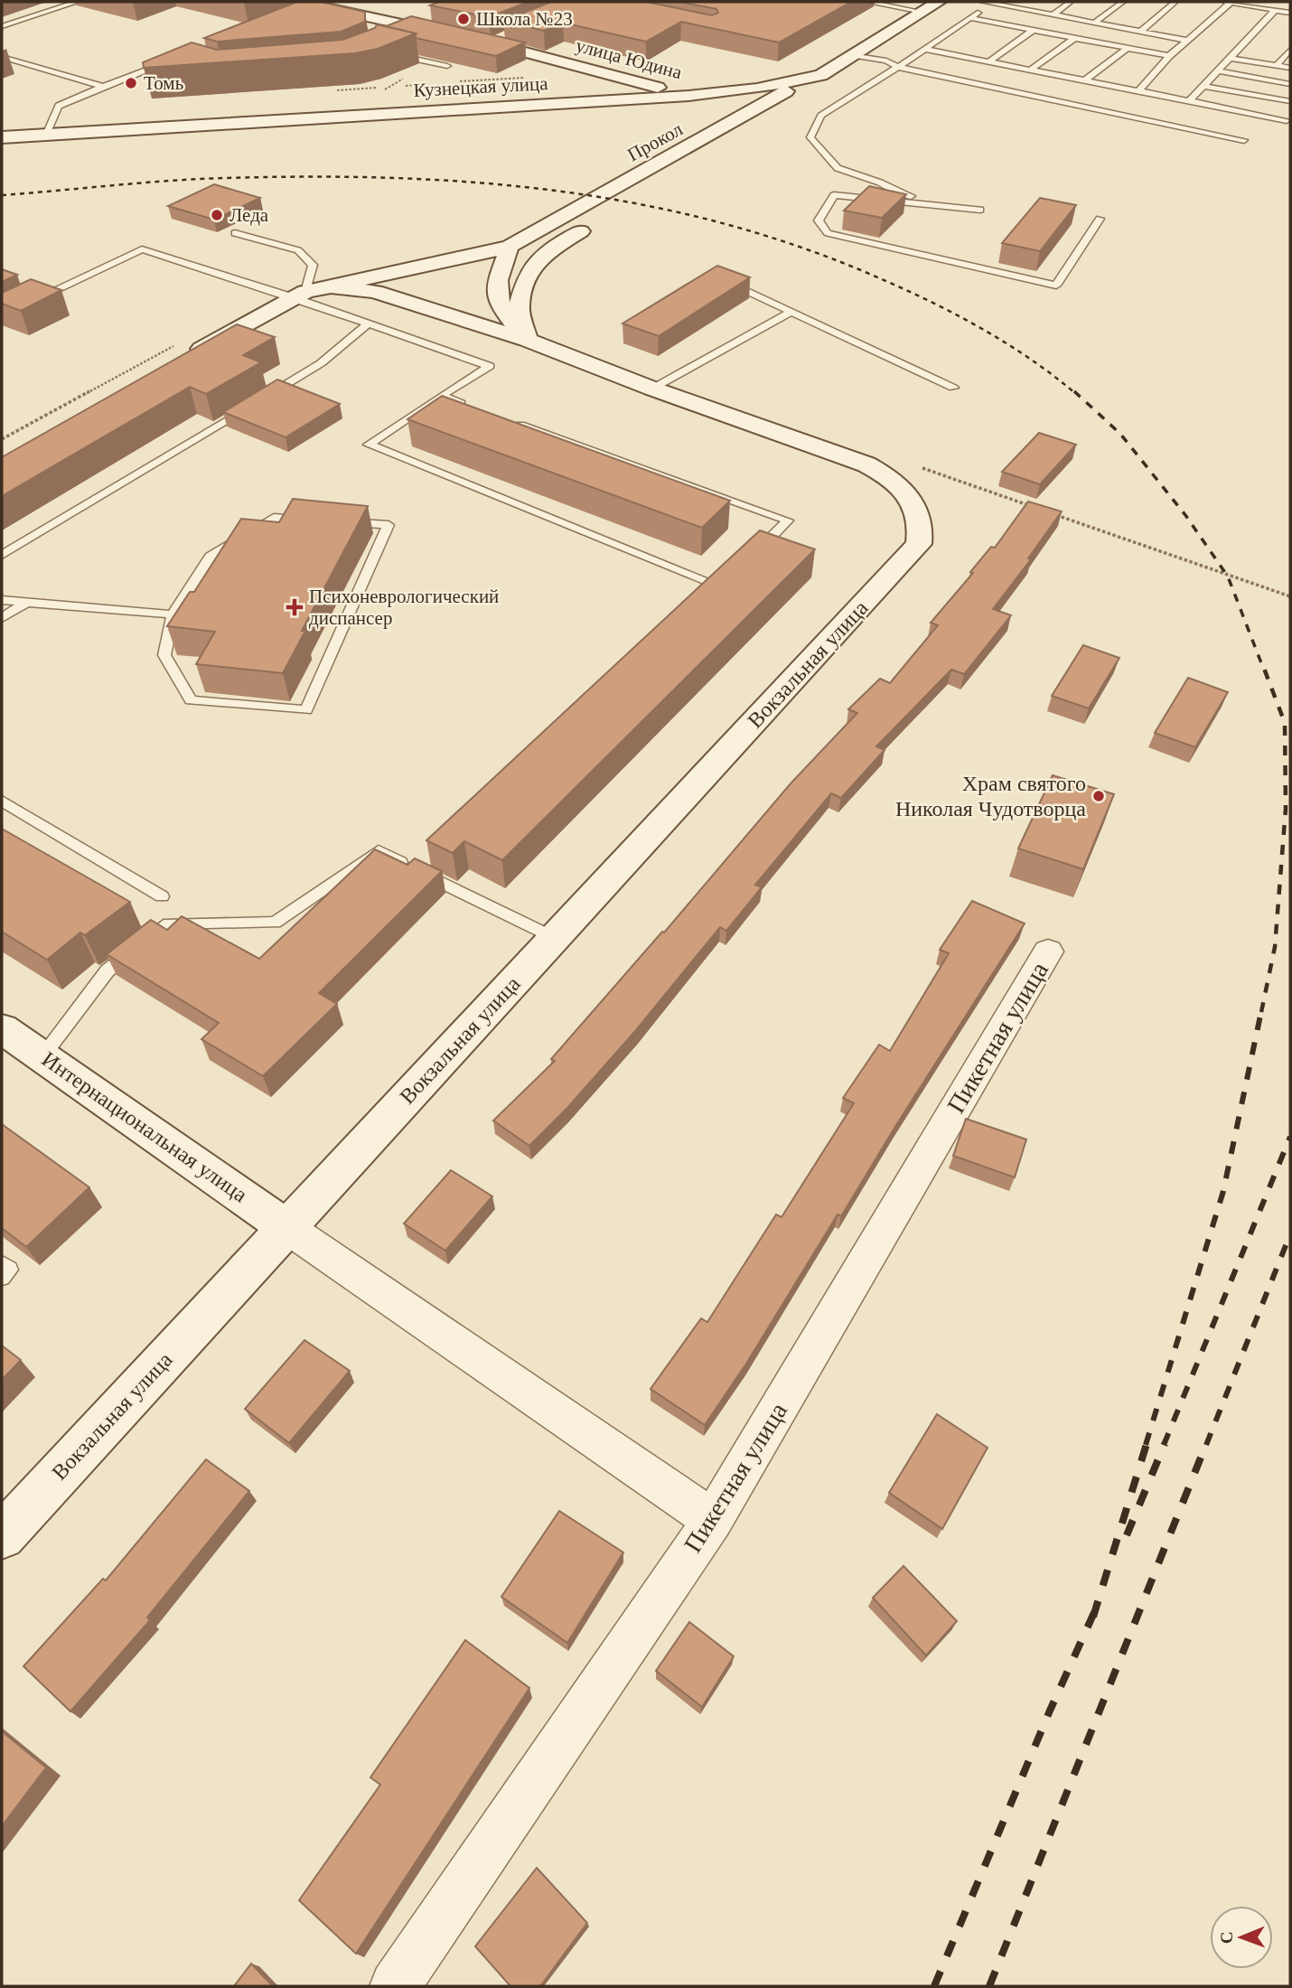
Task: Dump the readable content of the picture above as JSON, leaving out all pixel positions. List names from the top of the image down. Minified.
{"streets":{"main road":["улица Юдина","Кузнецкая улица","Прокол","Вокзальная улица","Интернациональная улица"],"street":["Пикетная улица"]},"crossings":[["улица Юдина","Кузнецкая улица"],["Кузнецкая улица","Прокол"],["Вокзальная улица","Интернациональная улица"]],"places":{"other":["Школа №23","Томь","Леда","Храм святого Николая Чудотворца"],"health":["Психоневрологический диспансер"]},"north":"left"}
